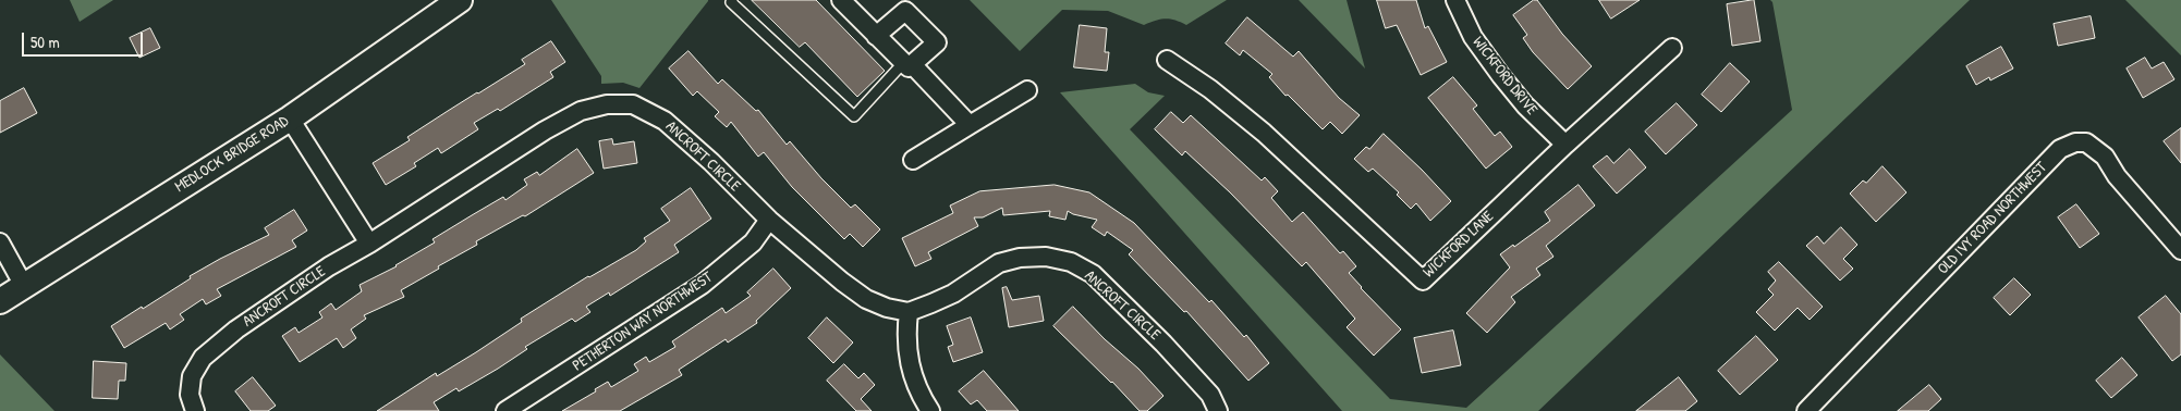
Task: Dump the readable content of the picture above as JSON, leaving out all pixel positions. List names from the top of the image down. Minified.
{"streets":{"main road":["MEDLOCK BRIDGE ROAD"],"street":["WICKFORD DRIVE","ANCROFT CIRCLE","OLD IVY ROAD NORTHWEST","WICKFORD LANE","PETHERTON WAY NORTHWEST"]},"crossings":[["WICKFORD DRIVE","WICKFORD LANE"],["ANCROFT CIRCLE","PETHERTON WAY NORTHWEST"]],"scale_bar":"50 m"}
